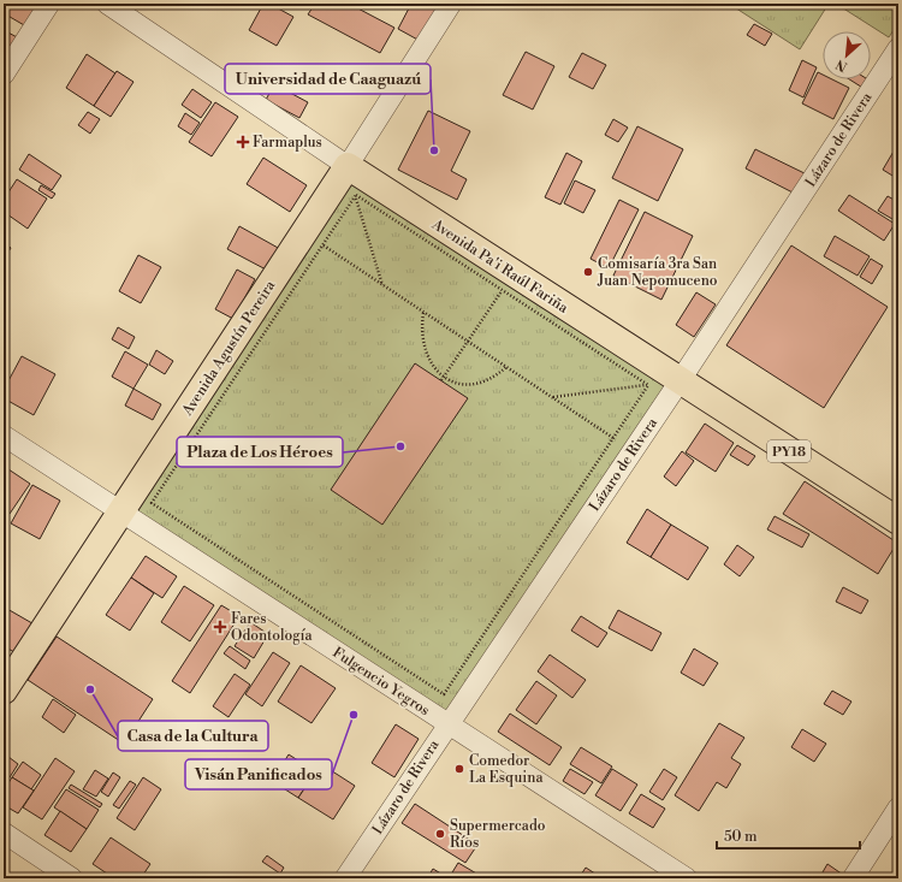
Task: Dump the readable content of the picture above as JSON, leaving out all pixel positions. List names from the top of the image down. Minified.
{"streets":{"highway":["Avenida Pa'i Raúl Fariña","Avenida Agustín Pereira","PY18"],"street":["Lázaro de Rivera","Fulgencio Yegros"]},"crossings":[["Lázaro de Rivera","Avenida Pa'i Raúl Fariña"],["Lázaro de Rivera","Fulgencio Yegros"],["Avenida Pa'i Raúl Fariña","Avenida Agustín Pereira"],["Avenida Agustín Pereira","Fulgencio Yegros"]],"places":{"health":["Farmaplus","Fares Odontología"],"other":["Universidad de Caaguazú","Comisaría 3ra San Juan Nepomuceno","Plaza de Los Héroes","Casa de la Cultura","Visán Panificados","Comedor La Esquina","Supermercado Ríos"]},"scale_bar":"50 m","north":"bottom left"}
